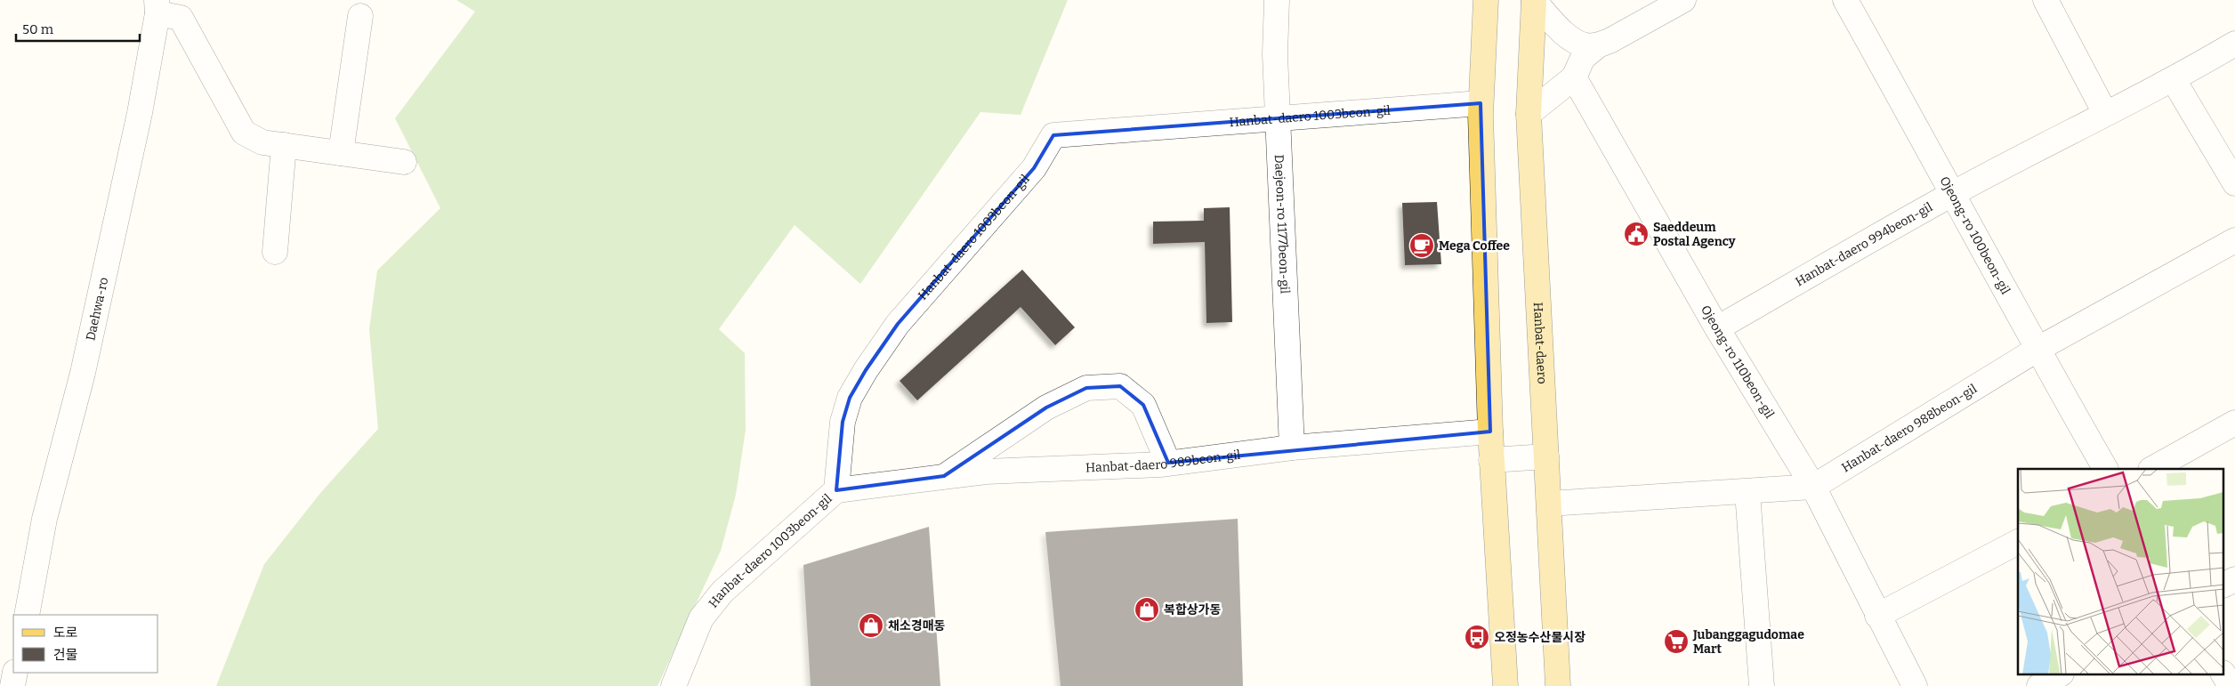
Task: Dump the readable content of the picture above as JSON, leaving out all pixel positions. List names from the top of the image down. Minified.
{"streets":{"main road":["Hanbat-daero"],"street":["Hanbat-daero 1003beon-gil","Daejeon-ro 1177beon-gil","Ojeong-ro 100beon-gil","Hanbat-daero 994beon-gil","Daehwa-ro","Ojeong-ro 110beon-gil","Hanbat-daero 988beon-gil","Hanbat-daero 989beon-gil"]},"crossings":[["Hanbat-daero 1003beon-gil","Daejeon-ro 1177beon-gil"],["Hanbat-daero 1003beon-gil","Hanbat-daero 989beon-gil"],["Daejeon-ro 1177beon-gil","Hanbat-daero 989beon-gil"],["Ojeong-ro 100beon-gil","Hanbat-daero 994beon-gil"],["Ojeong-ro 100beon-gil","Hanbat-daero 988beon-gil"],["Hanbat-daero 994beon-gil","Ojeong-ro 110beon-gil"],["Hanbat-daero","Hanbat-daero 988beon-gil"],["Ojeong-ro 110beon-gil","Hanbat-daero 988beon-gil"]],"places":{"public building":["Saeddeum Postal Agency"],"cafe":["Mega Coffee"],"shop":["복합상가동","채소경매동"],"bus stop":["오정농수산물시장"],"supermarket":["Jubanggagudomae Mart"]},"legend":["도로","건물"],"scale_bar":"50 m"}
